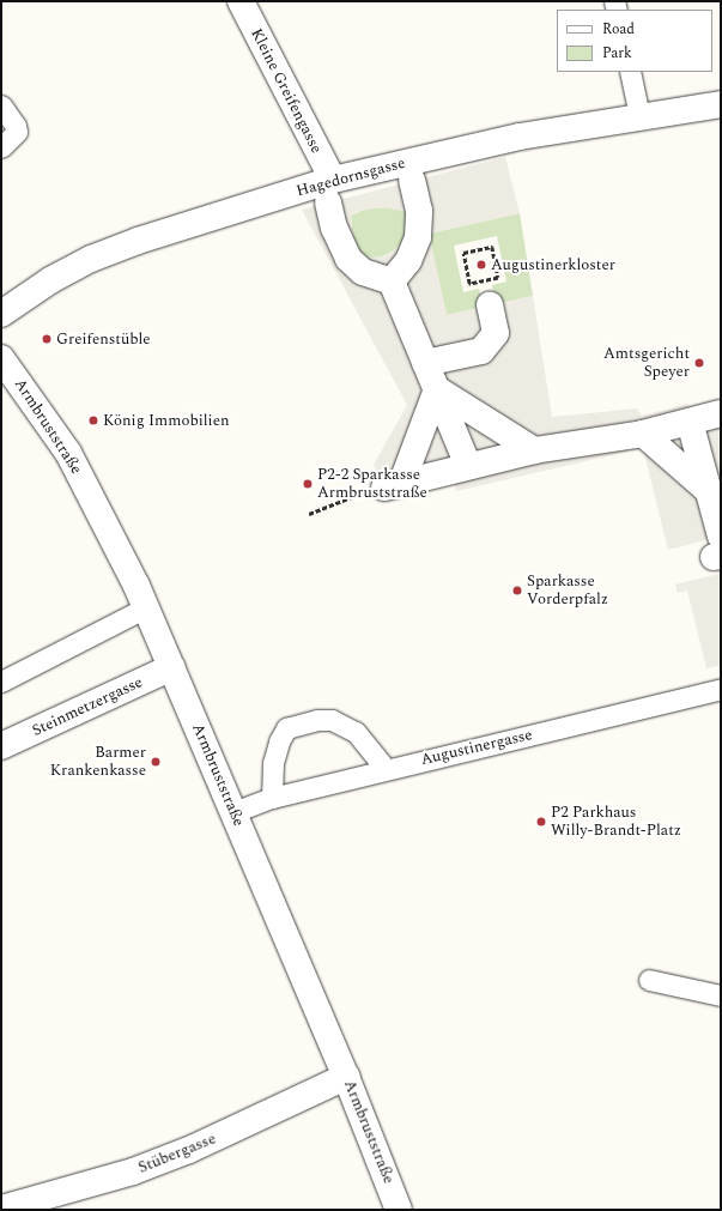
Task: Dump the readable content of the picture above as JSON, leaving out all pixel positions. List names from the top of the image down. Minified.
{"streets":{"street":["Kleine Greifengasse","Hagedornsgasse","Armbruststraße","Steinmetzergasse","Stübergasse"],"lane":["Augustinergasse"]},"crossings":[["Kleine Greifengasse","Hagedornsgasse"],["Armbruststraße","Steinmetzergasse"],["Armbruststraße","Augustinergasse"],["Armbruststraße","Stübergasse"]],"places":["Augustinerkloster","Greifenstüble","Amtsgericht Speyer","König Immobilien","P2-2 Sparkasse Armbruststraße","Sparkasse Vorderpfalz","Barmer Krankenkasse","P2 Parkhaus Willy-Brandt-Platz"],"legend":["Road","Park"]}
